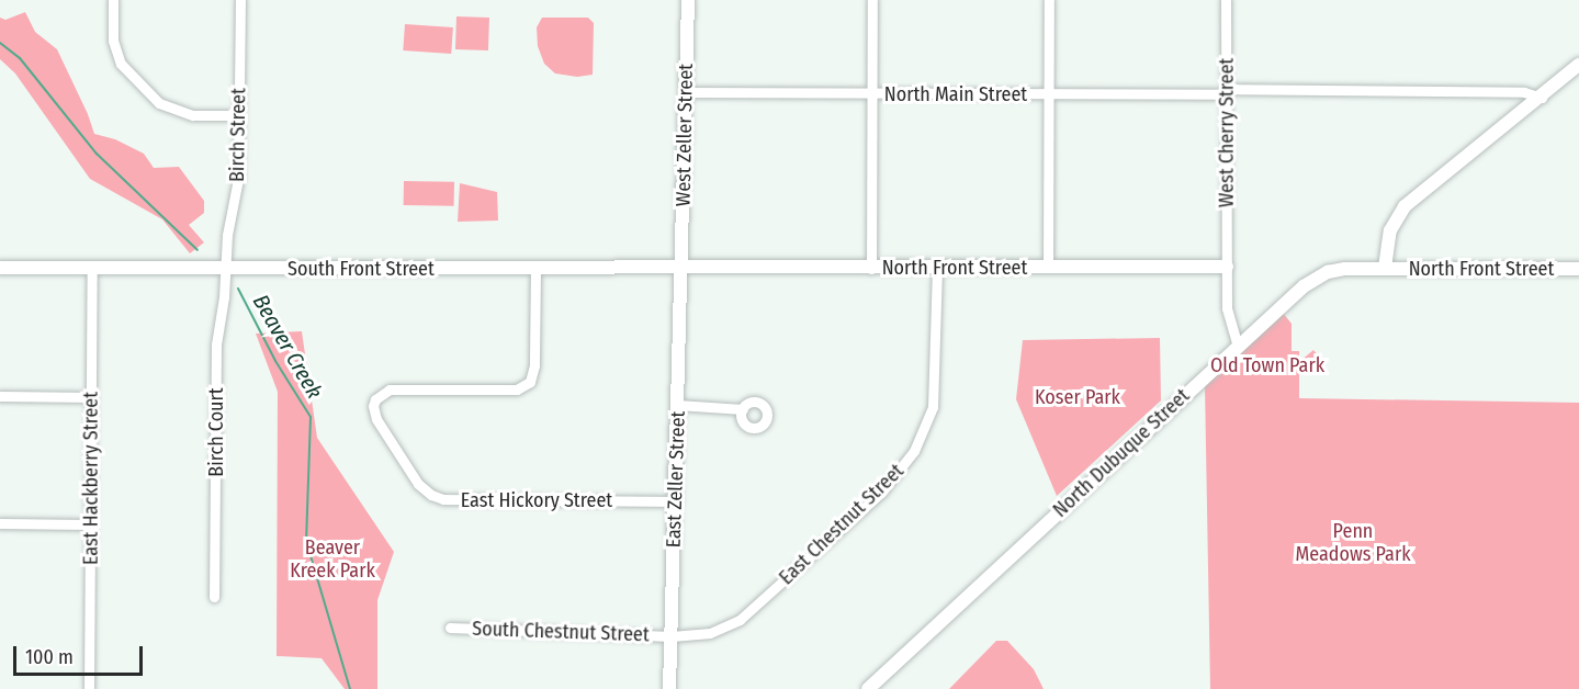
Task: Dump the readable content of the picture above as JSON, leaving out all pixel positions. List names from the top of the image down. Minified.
{"streets":{"street":["North Main Street","West Cherry Street","Birch Street","West Zeller Street","North Front Street","South Front Street","Birch Court","North Dubuque Street","East Hackberry Street","East Zeller Street","East Hickory Street","East Chestnut Street","South Chestnut Street"]},"crossings":[["North Main Street","West Cherry Street"],["North Main Street","West Zeller Street"],["West Cherry Street","North Front Street"],["West Cherry Street","North Dubuque Street"],["Birch Street","South Front Street"],["Birch Street","Birch Court"],["West Zeller Street","North Front Street"],["West Zeller Street","South Front Street"],["West Zeller Street","East Zeller Street"],["North Front Street","South Front Street"],["North Front Street","North Dubuque Street"],["North Front Street","East Zeller Street"],["North Front Street","East Chestnut Street"],["South Front Street","Birch Court"],["South Front Street","East Hackberry Street"],["South Front Street","East Zeller Street"],["South Front Street","East Hickory Street"],["East Zeller Street","East Hickory Street"],["East Zeller Street","East Chestnut Street"],["East Zeller Street","South Chestnut Street"],["East Chestnut Street","South Chestnut Street"]],"water":["Beaver Creek"],"parks":["Old Town Park","Koser Park","Penn Meadows Park","Beaver Kreek Park"],"scale_bar":"100 m"}
